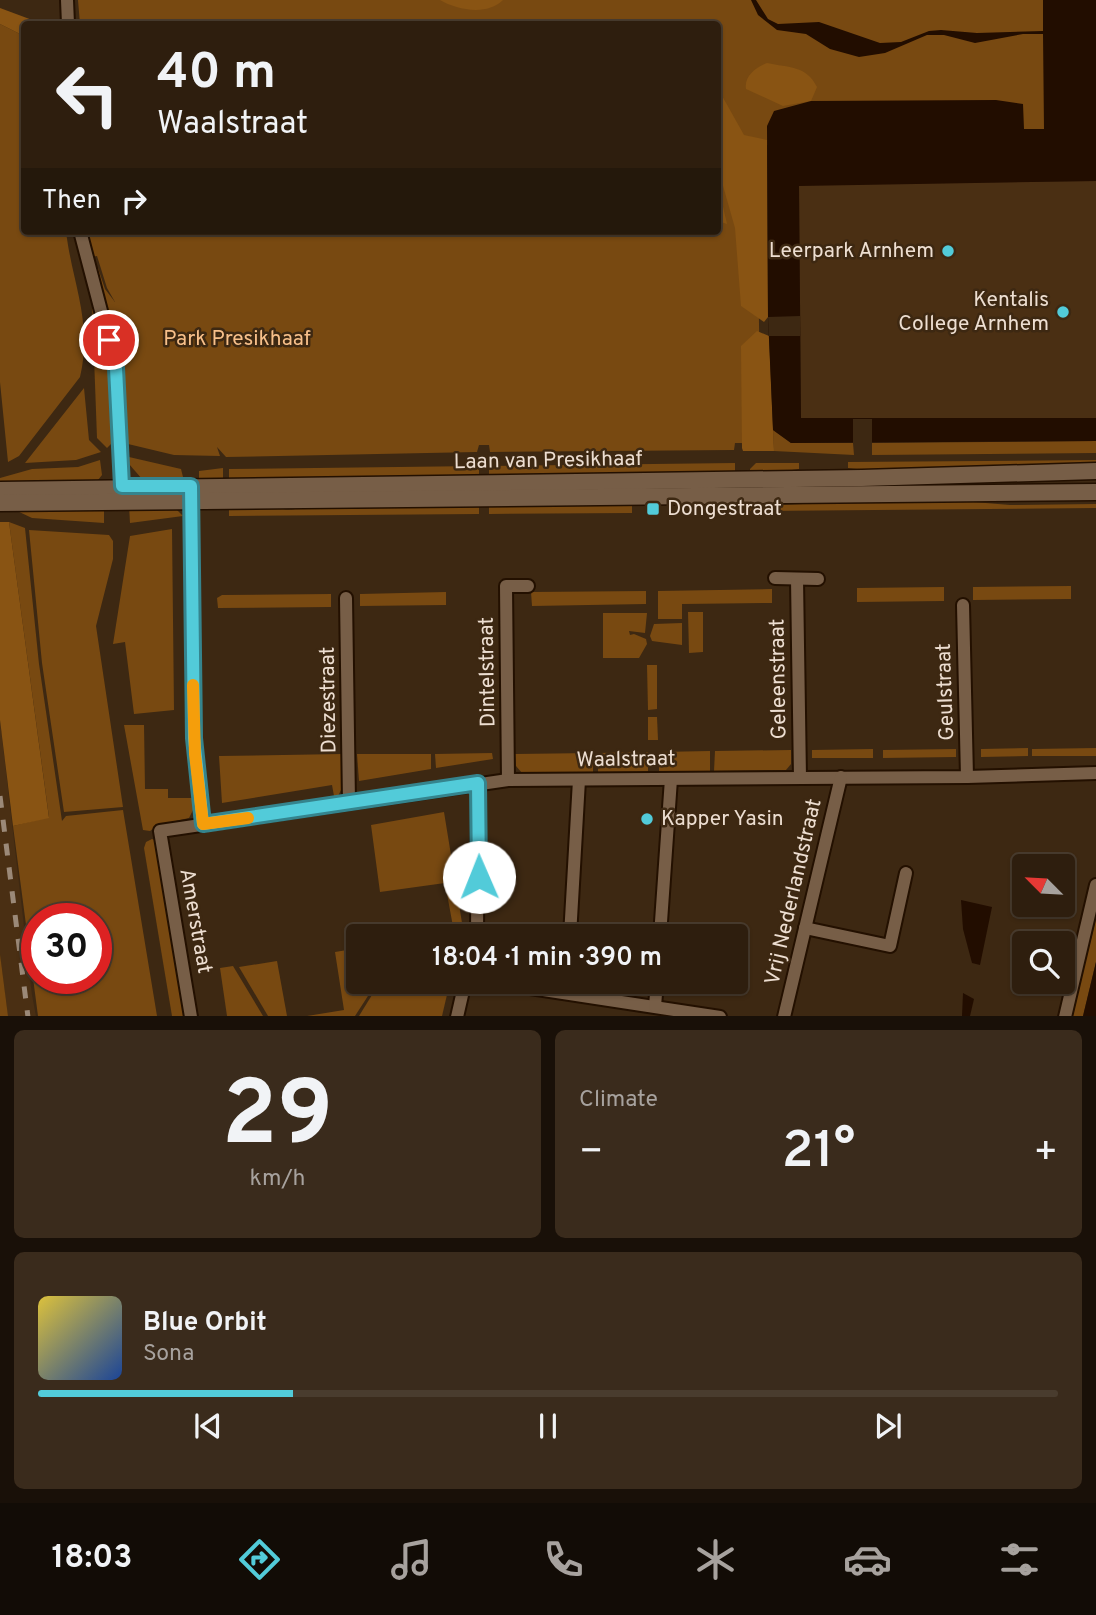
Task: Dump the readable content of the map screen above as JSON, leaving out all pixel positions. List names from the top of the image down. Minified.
{"streets":{"street":["Laan van Presikhaaf","Dintelstraat","Geleenstraat","Geulstraat","Diezestraat","Waalstraat","Vrij Nederlandstraat","Amerstraat"]},"crossings":[["Dintelstraat","Waalstraat"],["Geleenstraat","Waalstraat"],["Geulstraat","Waalstraat"],["Diezestraat","Waalstraat"],["Waalstraat","Vrij Nederlandstraat"],["Waalstraat","Amerstraat"]],"parks":["Park Presikhaaf"],"places":{"other":["Leerpark Arnhem","Kentalis College Arnhem","Kapper Yasin"],"transit":["Dongestraat"]},"north":"top left","page":{"turn":["40 m","Waalstraat"],"then":"Then","limit":"30","trip":"18:04 · 1 min · 390 m","tile":[["29","km/h"],"Climate"],"heat":["−","21°","+"],"song":["Blue Orbit","Sona"],"tabs":"18:03"}}
